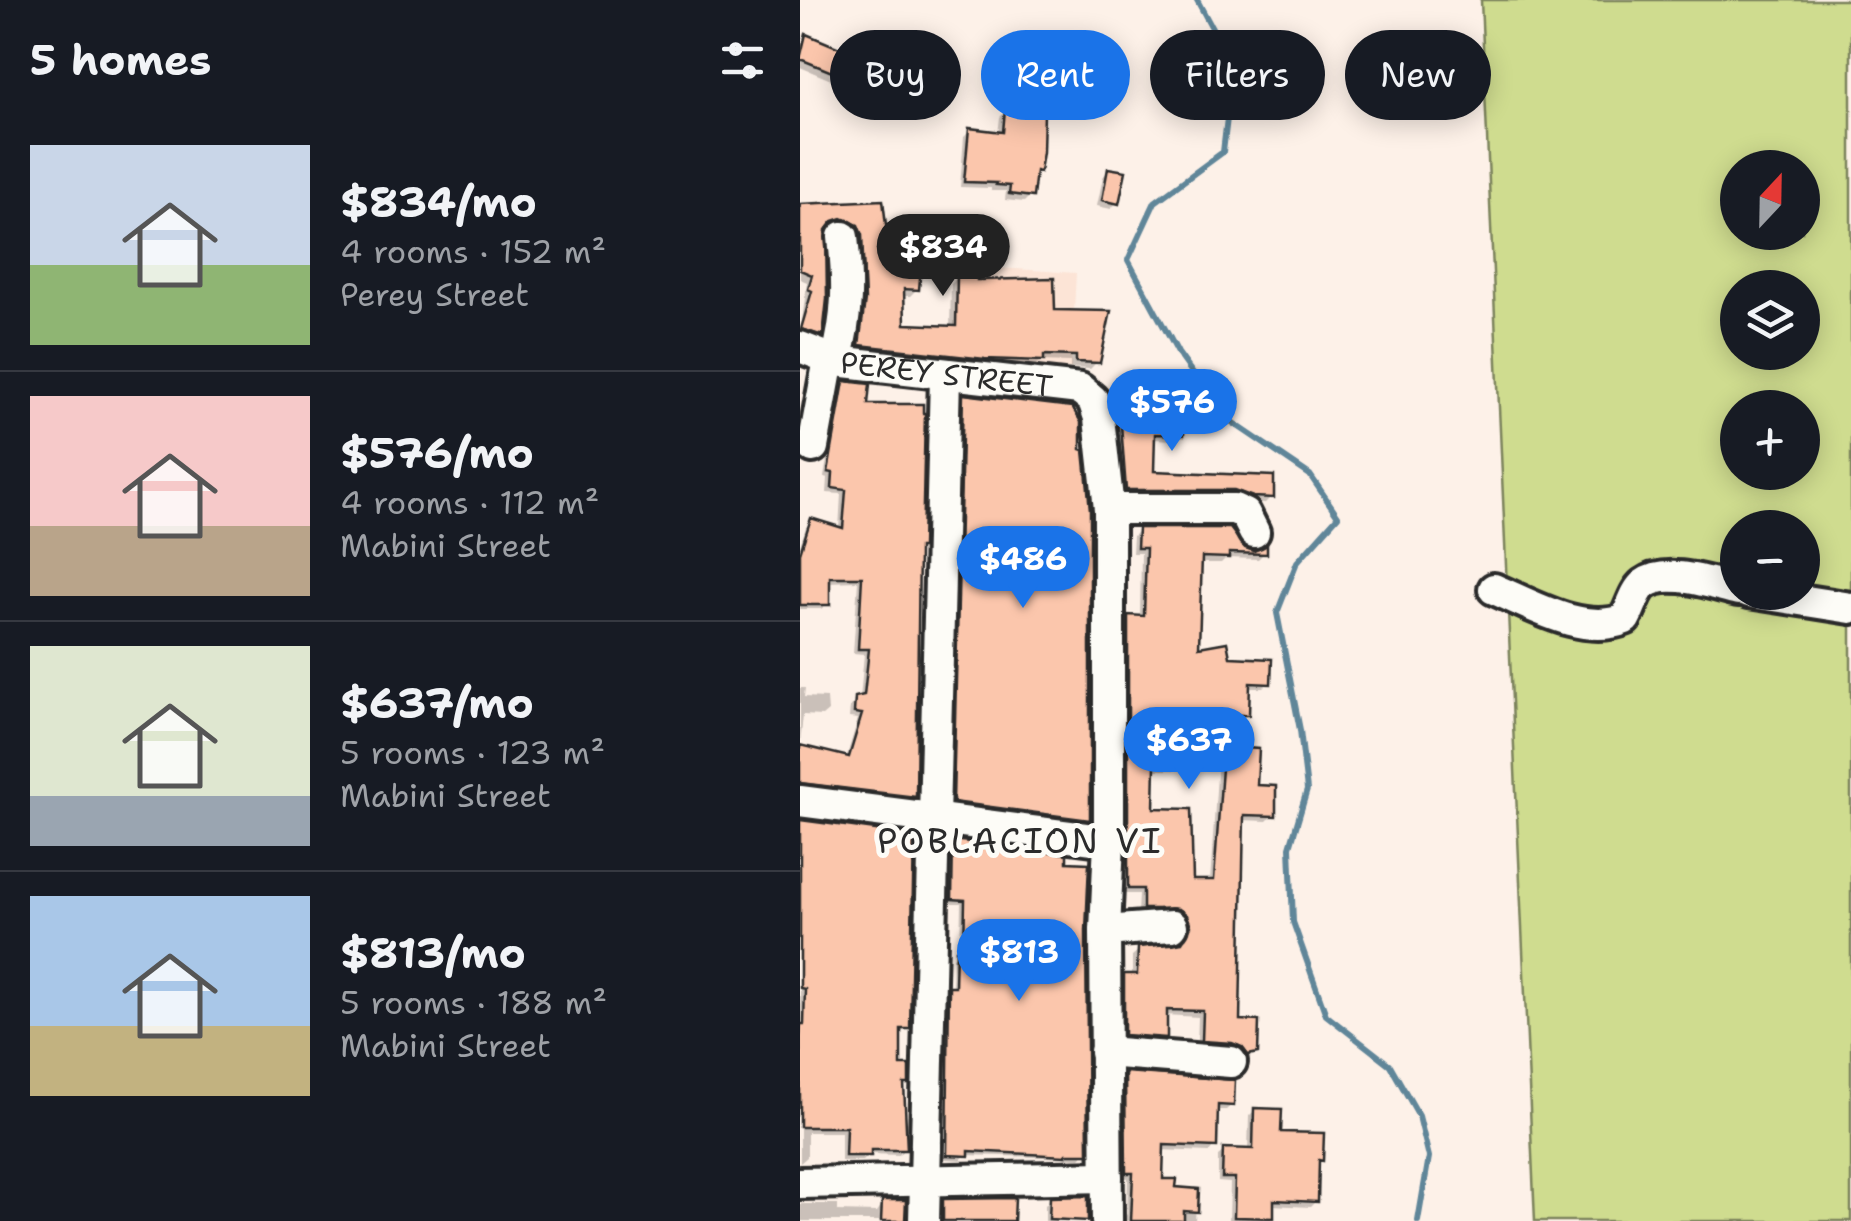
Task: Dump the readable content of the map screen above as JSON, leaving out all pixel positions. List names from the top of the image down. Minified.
{"streets":{"street":["PEREY STREET"]},"districts":["POBLACION VI"],"north":"top","page":{"heading":"5 homes","chip":["Buy","Rent","Filters","New"],"list":[{"name":"$834/mo","note":"4 rooms · 152 m² · Perey Street"},{"name":"$576/mo","note":"4 rooms · 112 m² · Mabini Street"},{"name":"$637/mo","note":"5 rooms · 123 m² · Mabini Street"},{"name":"$813/mo","note":"5 rooms · 188 m² · Mabini Street"}],"map_buttons":["+","−"],"price":["$834","$576","$486","$637","$813"]}}
